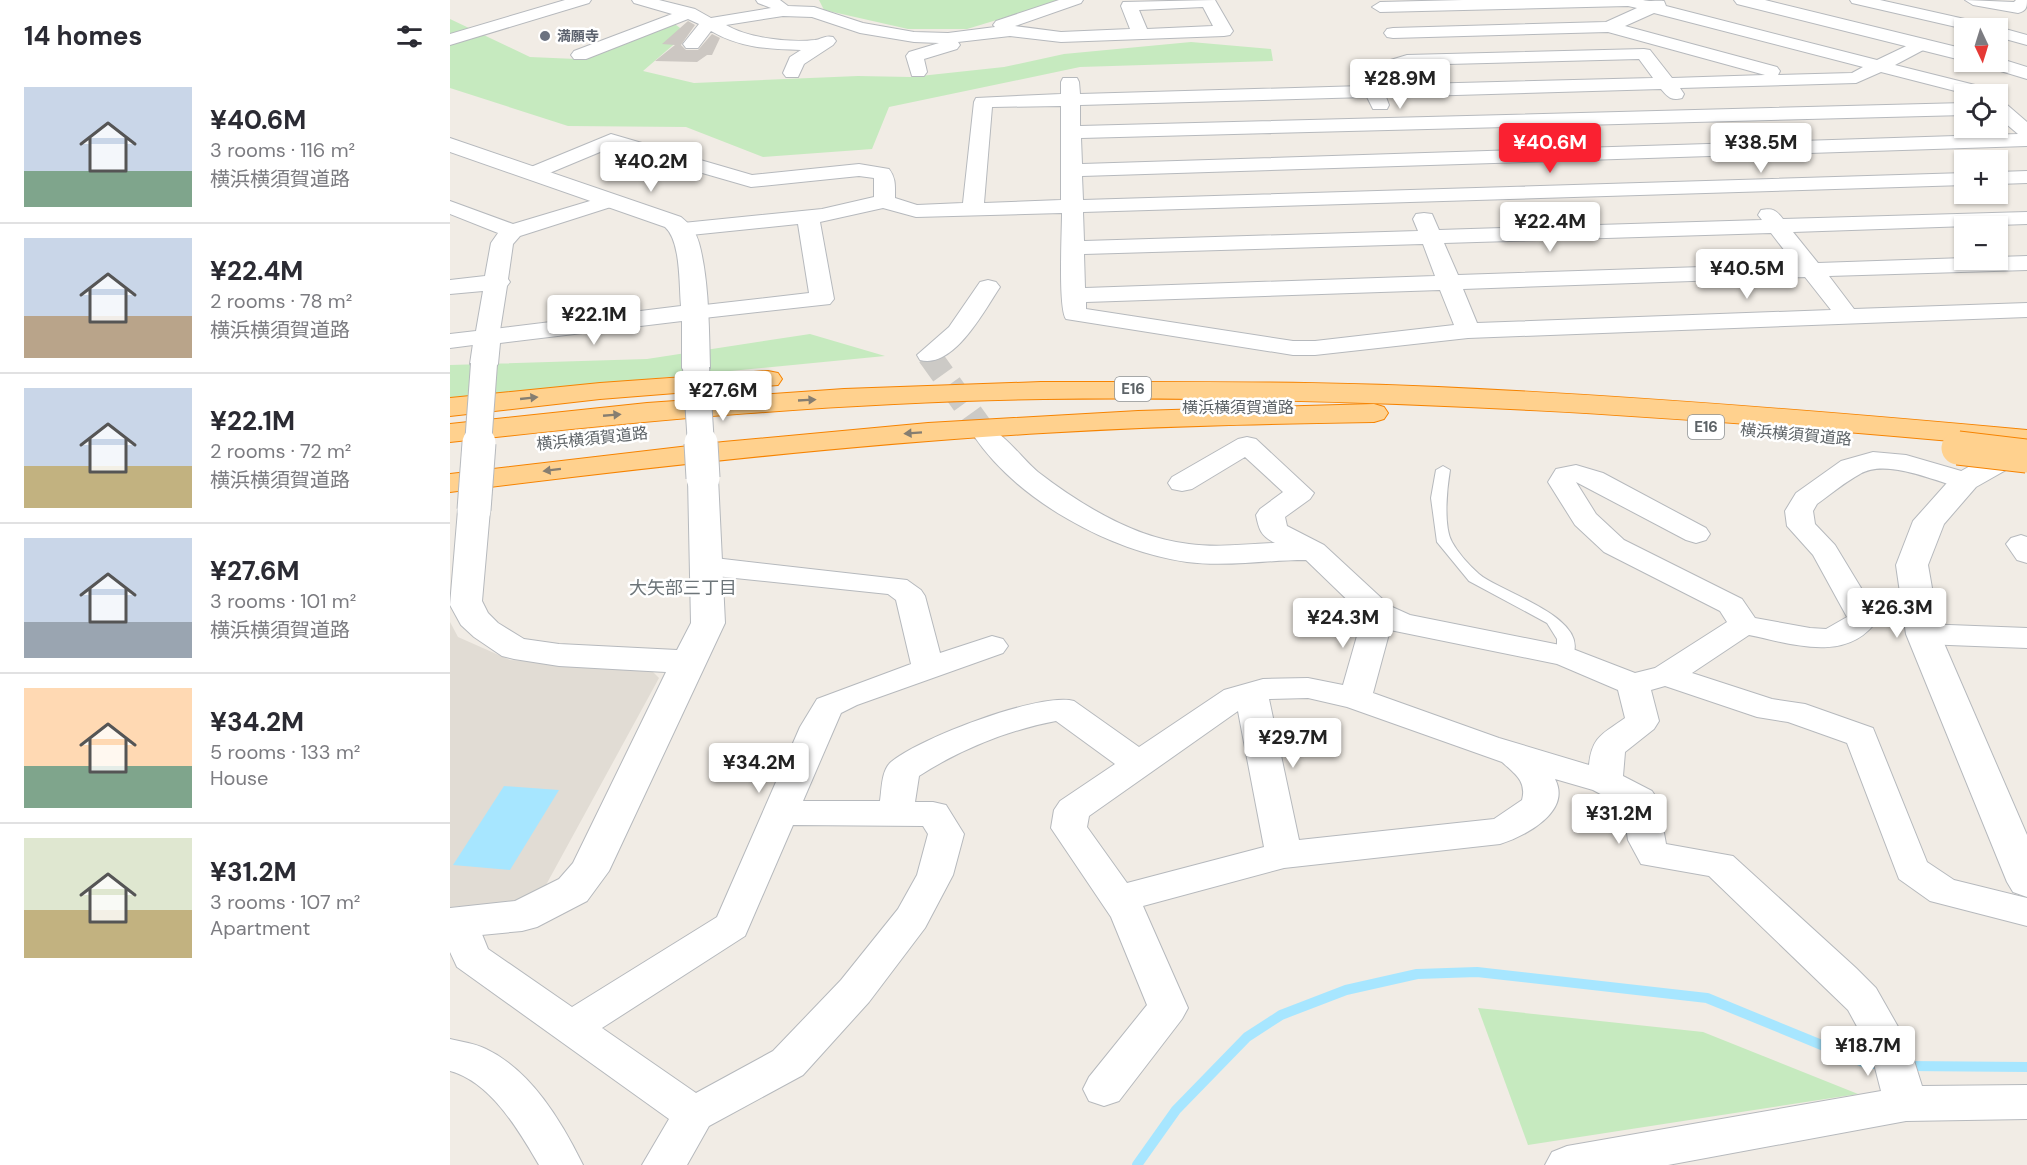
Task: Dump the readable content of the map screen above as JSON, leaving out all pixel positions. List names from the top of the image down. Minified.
{"streets":{"highway":["E16","横浜横須賀道路"]},"districts":["大矢部三丁目"],"places":["満願寺"],"north":"bottom","page":{"heading":"14 homes","map_buttons":["+","−"],"price":["¥28.9M","¥40.6M","¥38.5M","¥40.2M","¥22.4M","¥40.5M","¥22.1M","¥27.6M","¥26.3M","¥24.3M","¥29.7M","¥34.2M","¥31.2M","¥18.7M"],"list":[{"name":"¥40.6M","note":"3 rooms · 116 m² · 横浜横須賀道路"},{"name":"¥22.4M","note":"2 rooms · 78 m² · 横浜横須賀道路"},{"name":"¥22.1M","note":"2 rooms · 72 m² · 横浜横須賀道路"},{"name":"¥27.6M","note":"3 rooms · 101 m² · 横浜横須賀道路"},{"name":"¥34.2M","note":"5 rooms · 133 m² · House"},{"name":"¥31.2M","note":"3 rooms · 107 m² · Apartment"}]}}
